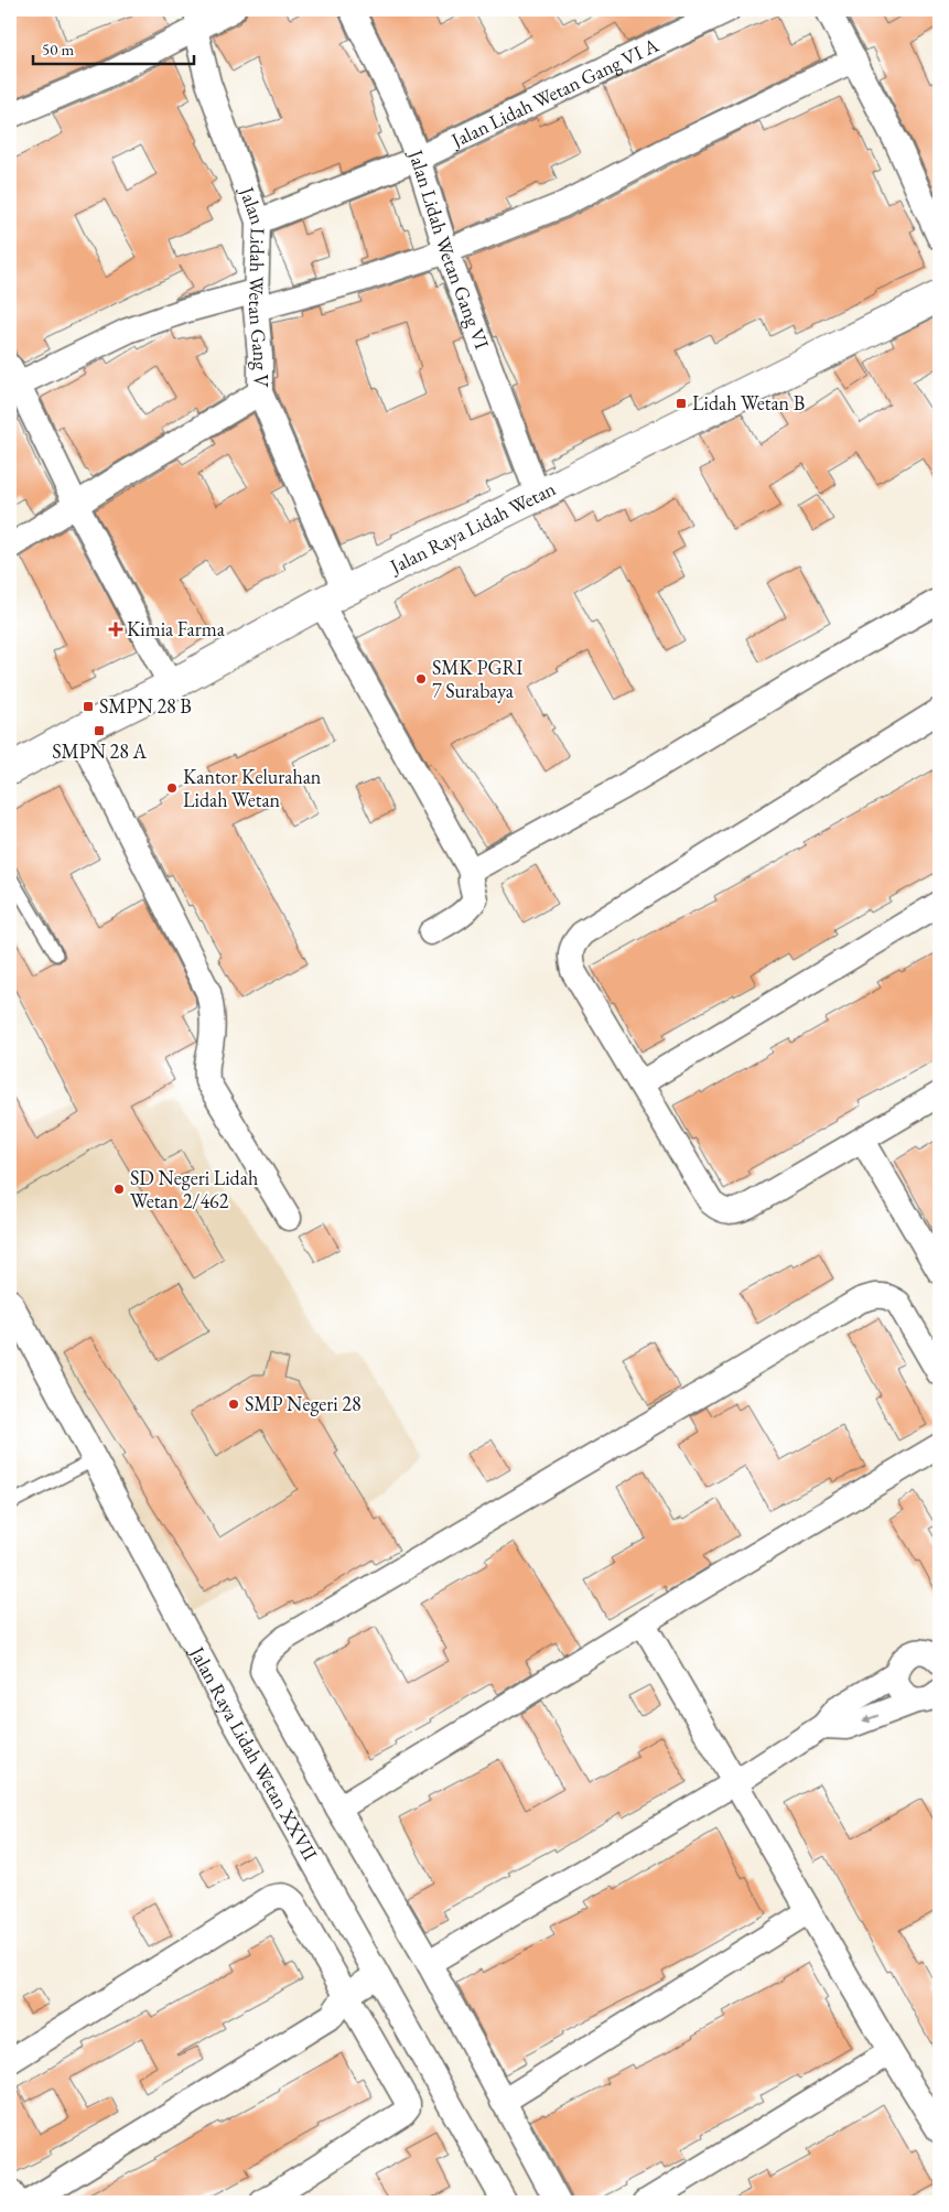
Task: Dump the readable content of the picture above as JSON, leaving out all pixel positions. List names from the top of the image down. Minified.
{"streets":{"main road":["Jalan Raya Lidah Wetan"],"street":["Jalan Lidah Wetan Gang VI A","Jalan Lidah Wetan Gang VI","Jalan Lidah Wetan Gang V","Jalan Raya Lidah Wetan XXVII"]},"crossings":[["Jalan Lidah Wetan Gang VI A","Jalan Lidah Wetan Gang VI"],["Jalan Lidah Wetan Gang VI A","Jalan Lidah Wetan Gang V"],["Jalan Lidah Wetan Gang VI","Jalan Raya Lidah Wetan"],["Jalan Lidah Wetan Gang V","Jalan Raya Lidah Wetan"]],"places":{"transit":["Lidah Wetan B","SMPN 28 B","SMPN 28 A"],"health":["Kimia Farma"],"other":["SMK PGRI 7 Surabaya","Kantor Kelurahan Lidah Wetan","SD Negeri Lidah Wetan 2/462","SMP Negeri 28"]},"scale_bar":"50 m"}
